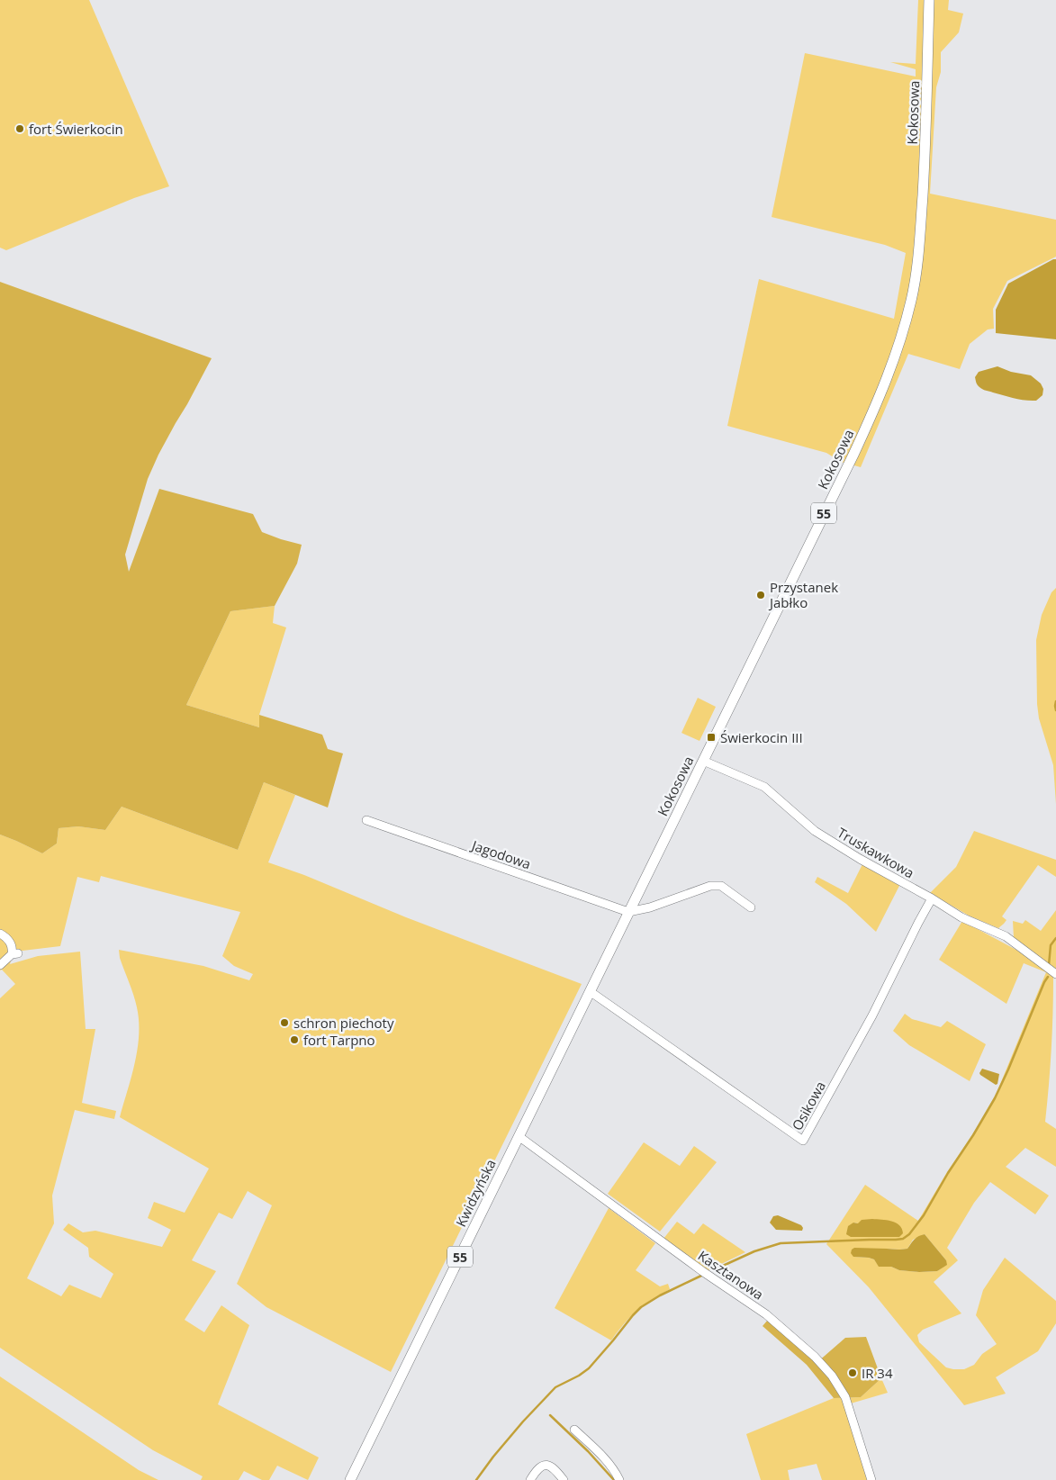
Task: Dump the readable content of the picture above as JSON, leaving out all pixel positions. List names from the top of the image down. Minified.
{"streets":{"main road":["Kokosowa","55","Kwidzyńska"],"street":["Truskawkowa","Jagodowa","Osikowa","Kasztanowa"]},"crossings":[["Kokosowa","Truskawkowa"],["Kokosowa","Jagodowa"],["Kokosowa","Osikowa"],["Kokosowa","Kwidzyńska"],["Truskawkowa","Osikowa"],["Osikowa","Kwidzyńska"],["Kwidzyńska","Kasztanowa"]],"places":{"other":["fort Świerkocin","Przystanek Jabłko","schron piechoty","fort Tarpno","IR 34"],"transit":["Świerkocin III"]}}
